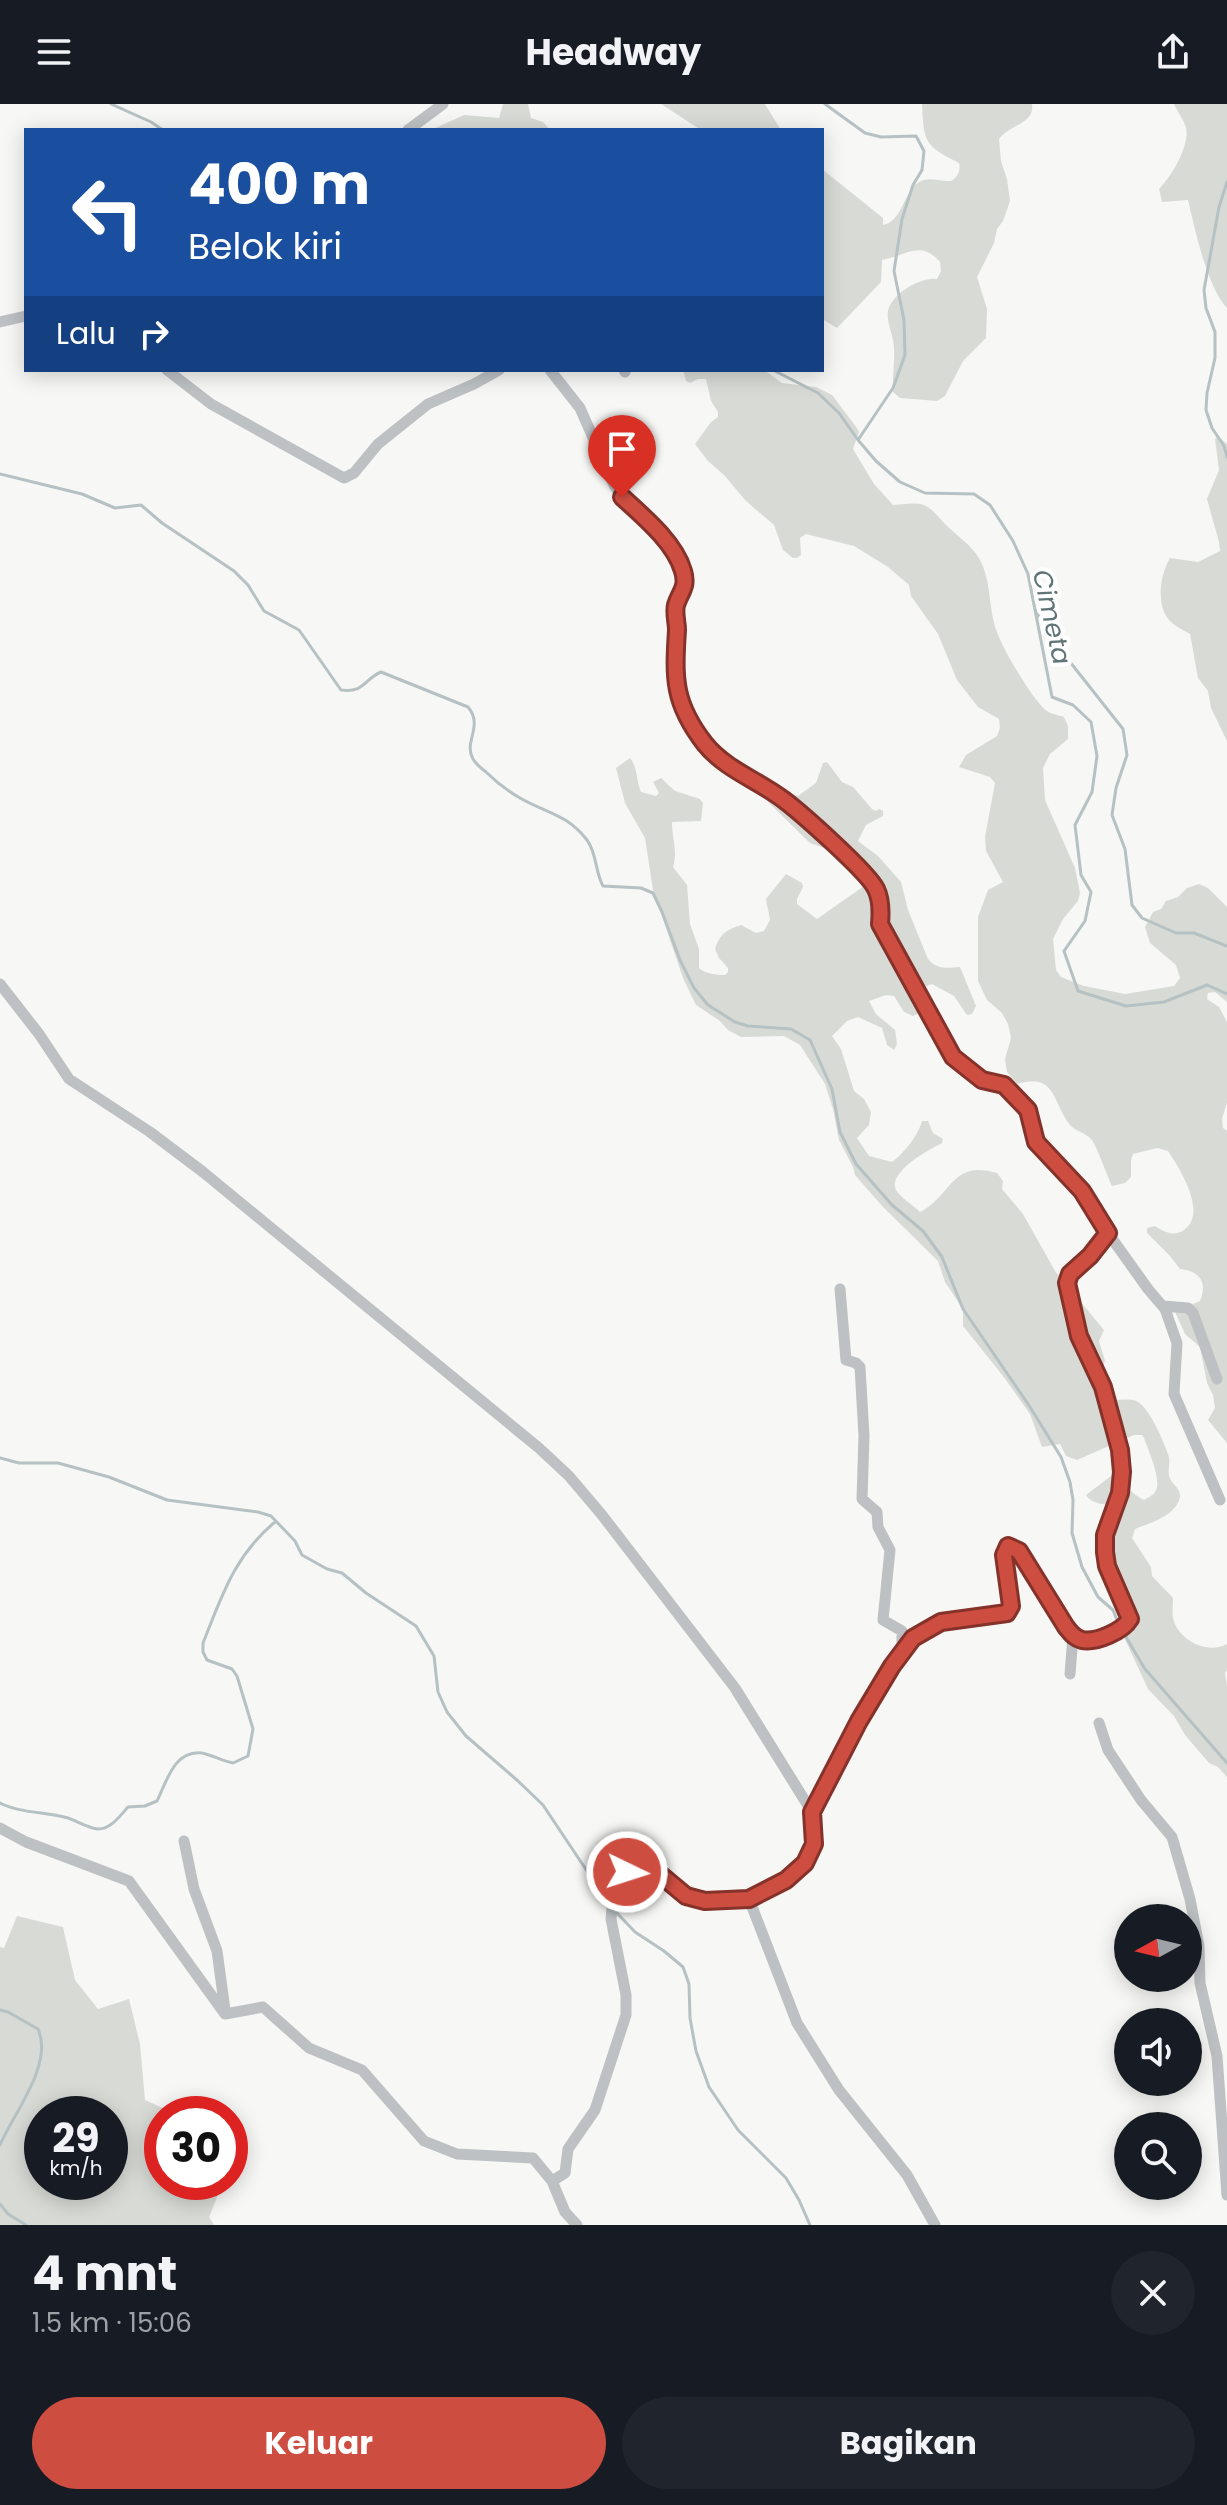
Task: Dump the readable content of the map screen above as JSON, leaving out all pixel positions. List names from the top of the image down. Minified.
{"water":["Cimeta"],"north":"left","page":{"header":"Headway","turn":["400 m","Belok kiri"],"then":"Lalu","speed":"29 km/h","limit":"30","heading":["4 mnt","1.5 km · 15:06"],"buttons":["Keluar","Bagikan"]}}
